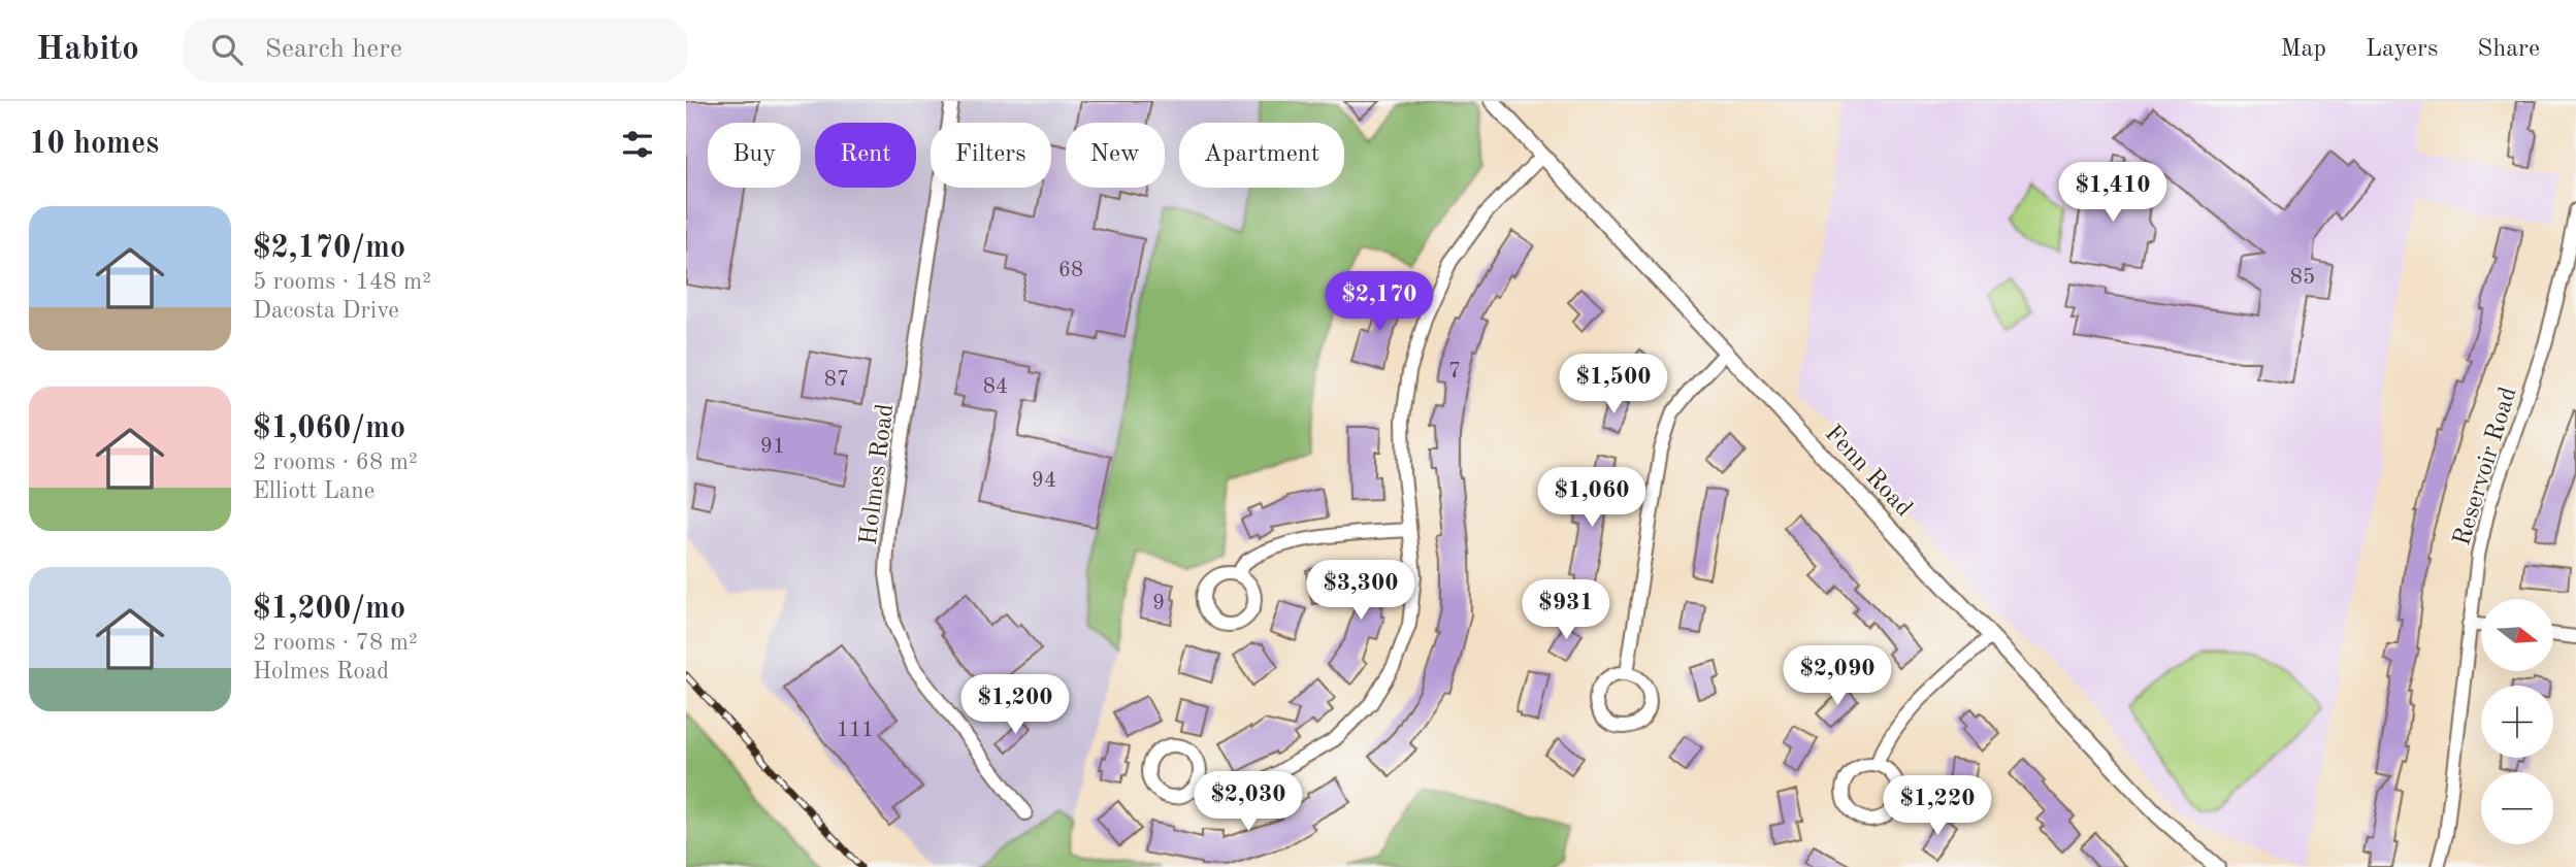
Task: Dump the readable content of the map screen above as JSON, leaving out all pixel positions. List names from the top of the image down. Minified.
{"streets":{"street":["Reservoir Road","Fenn Road","Holmes Road"]},"house_numbers":["68","85","7","87","84","91","94","9","111"],"north":"right","page":{"header":"Habito","search":"Search here","nav":["Map","Layers","Share"],"heading":"10 homes","chip":["Buy","Rent","Filters","New","Apartment"],"price":["$1,410","$2,170","$1,500","$1,060","$3,300","$931","$2,090","$1,200","$2,030","$1,220"],"list":[{"name":"$2,170/mo","note":"5 rooms · 148 m² · Dacosta Drive"},{"name":"$1,060/mo","note":"2 rooms · 68 m² · Elliott Lane"},{"name":"$1,200/mo","note":"2 rooms · 78 m² · Holmes Road"}],"map_buttons":["+","−"]}}
